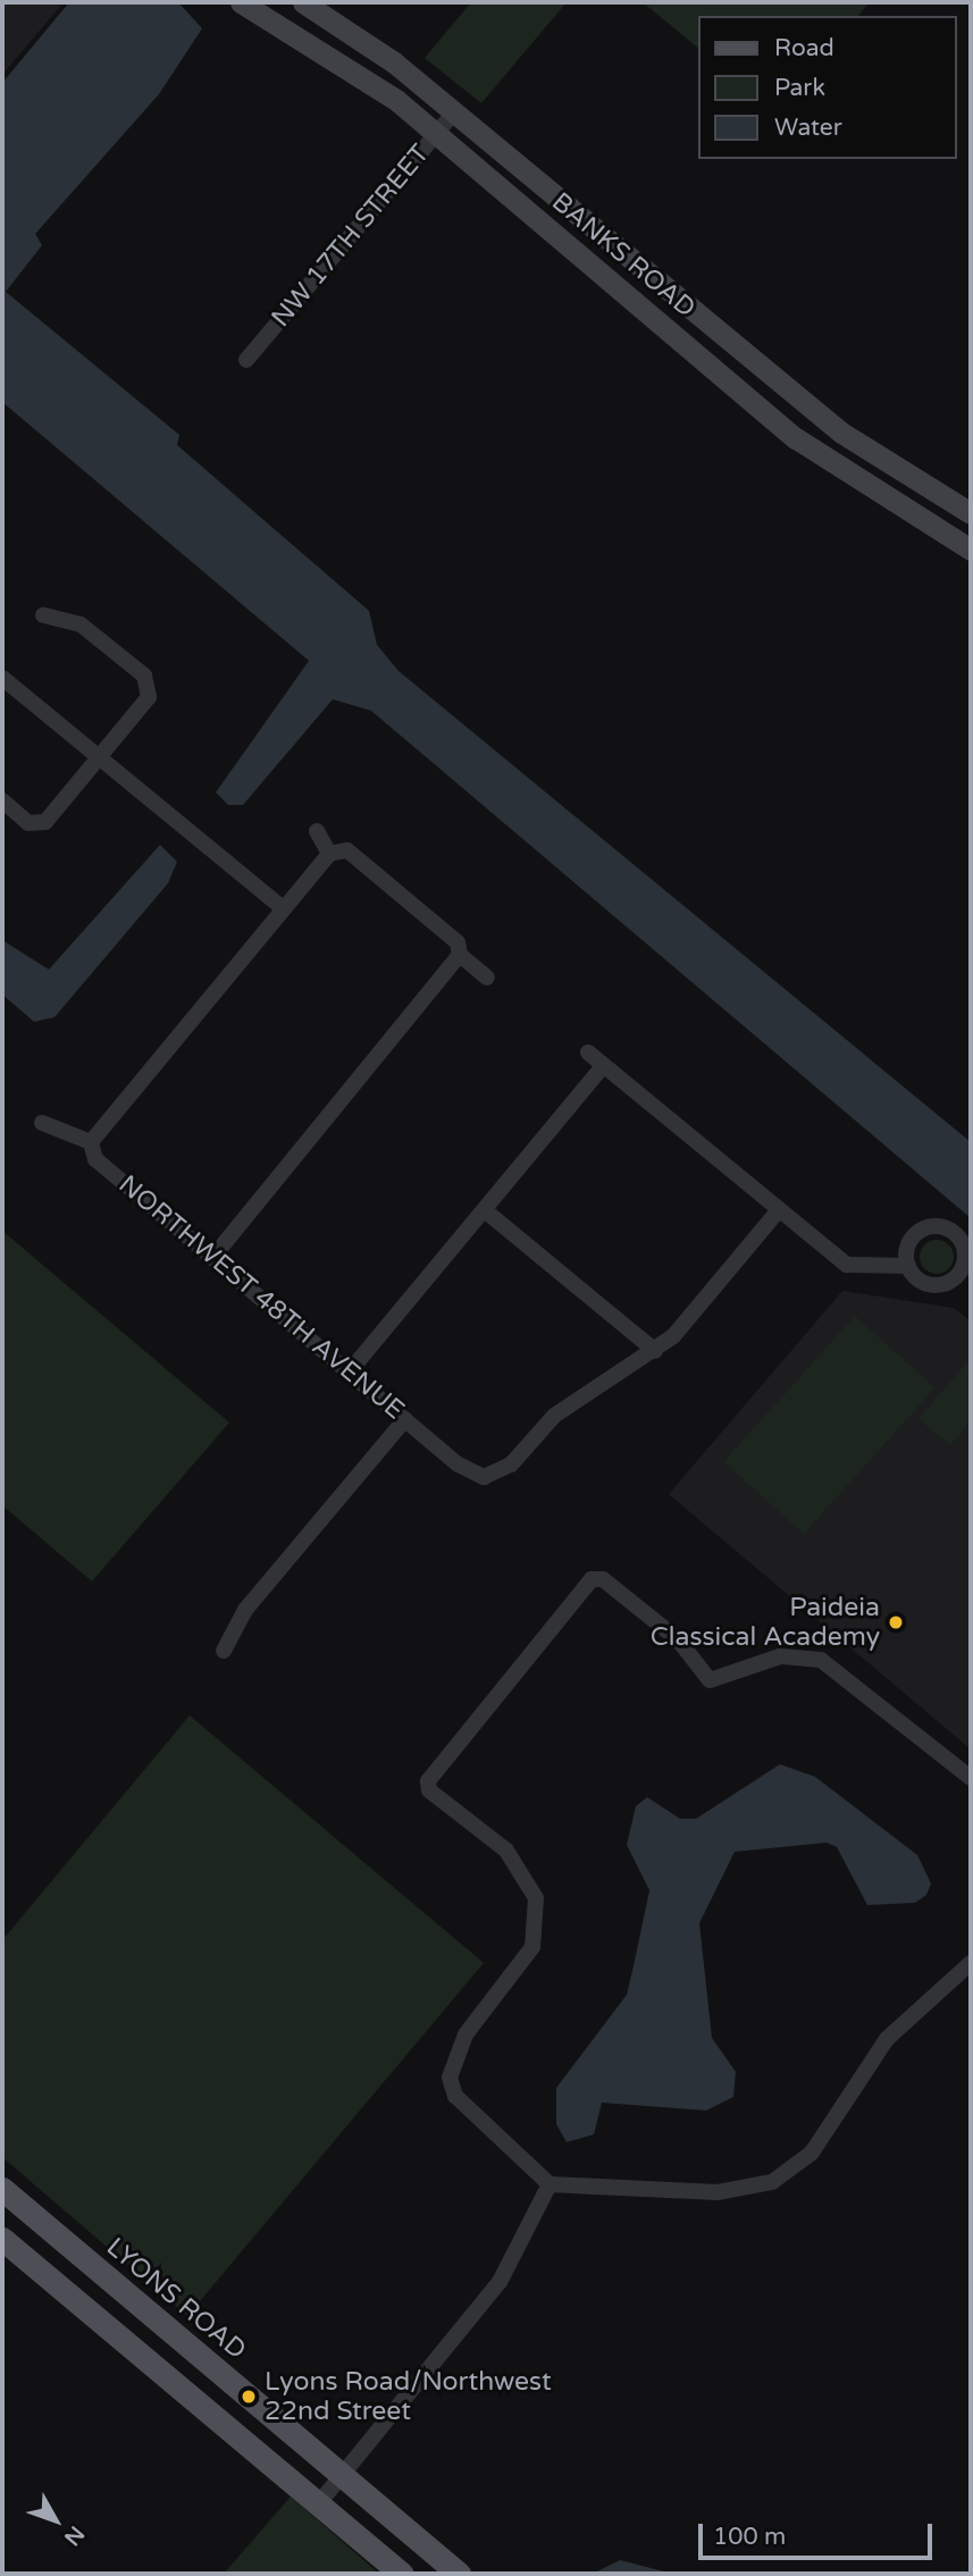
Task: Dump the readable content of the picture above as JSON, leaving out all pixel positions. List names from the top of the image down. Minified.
{"streets":{"main road":["LYONS ROAD"],"street":["NW 17TH STREET","BANKS ROAD","NORTHWEST 48TH AVENUE"]},"crossings":[["NW 17TH STREET","BANKS ROAD"]],"places":["Paideia Classical Academy","Lyons Road/Northwest 22nd Street"],"legend":["Road","Park","Water"],"scale_bar":"100 m","north":"bottom right"}
